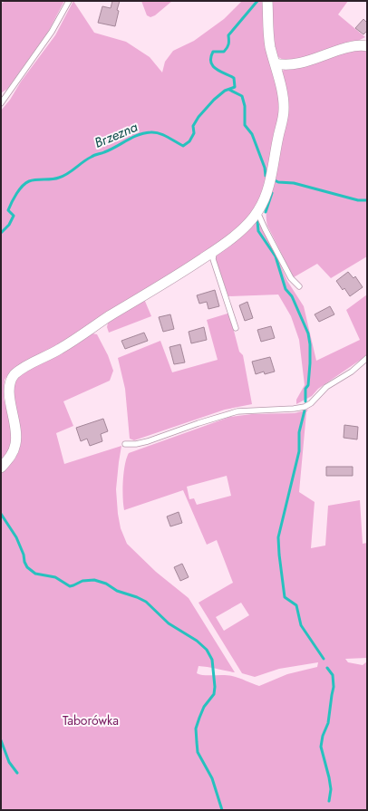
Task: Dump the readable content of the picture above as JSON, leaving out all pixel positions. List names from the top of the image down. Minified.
{"water":["Brzezna"],"parks":["Taborówka"]}
